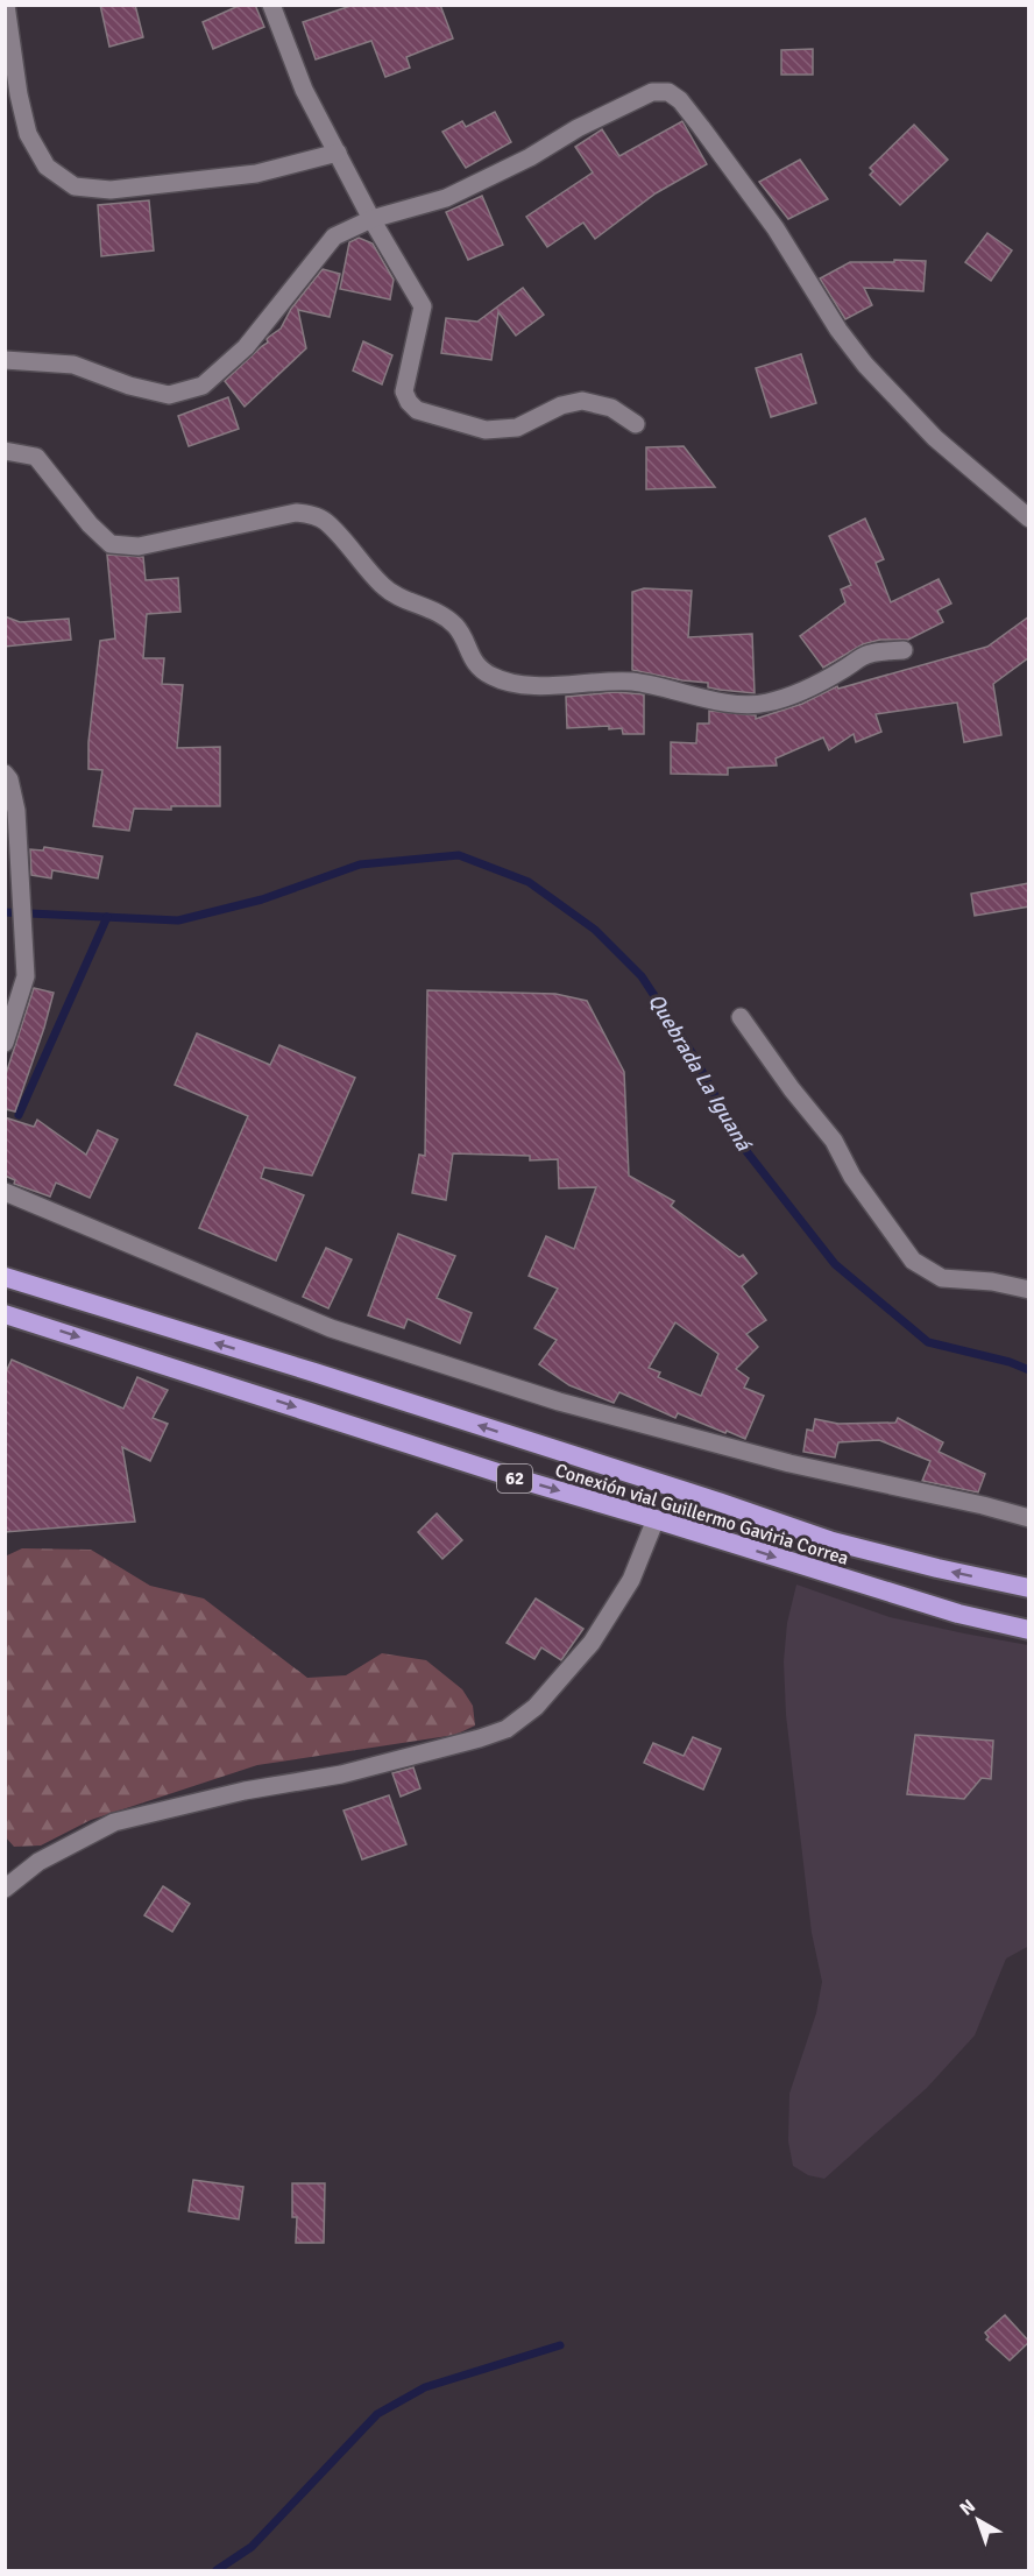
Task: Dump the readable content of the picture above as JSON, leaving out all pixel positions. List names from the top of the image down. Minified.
{"streets":{"highway":["62","Conexión vial Guillermo Gaviria Correa"]},"water":["Quebrada La Iguaná"],"north":"top left"}
